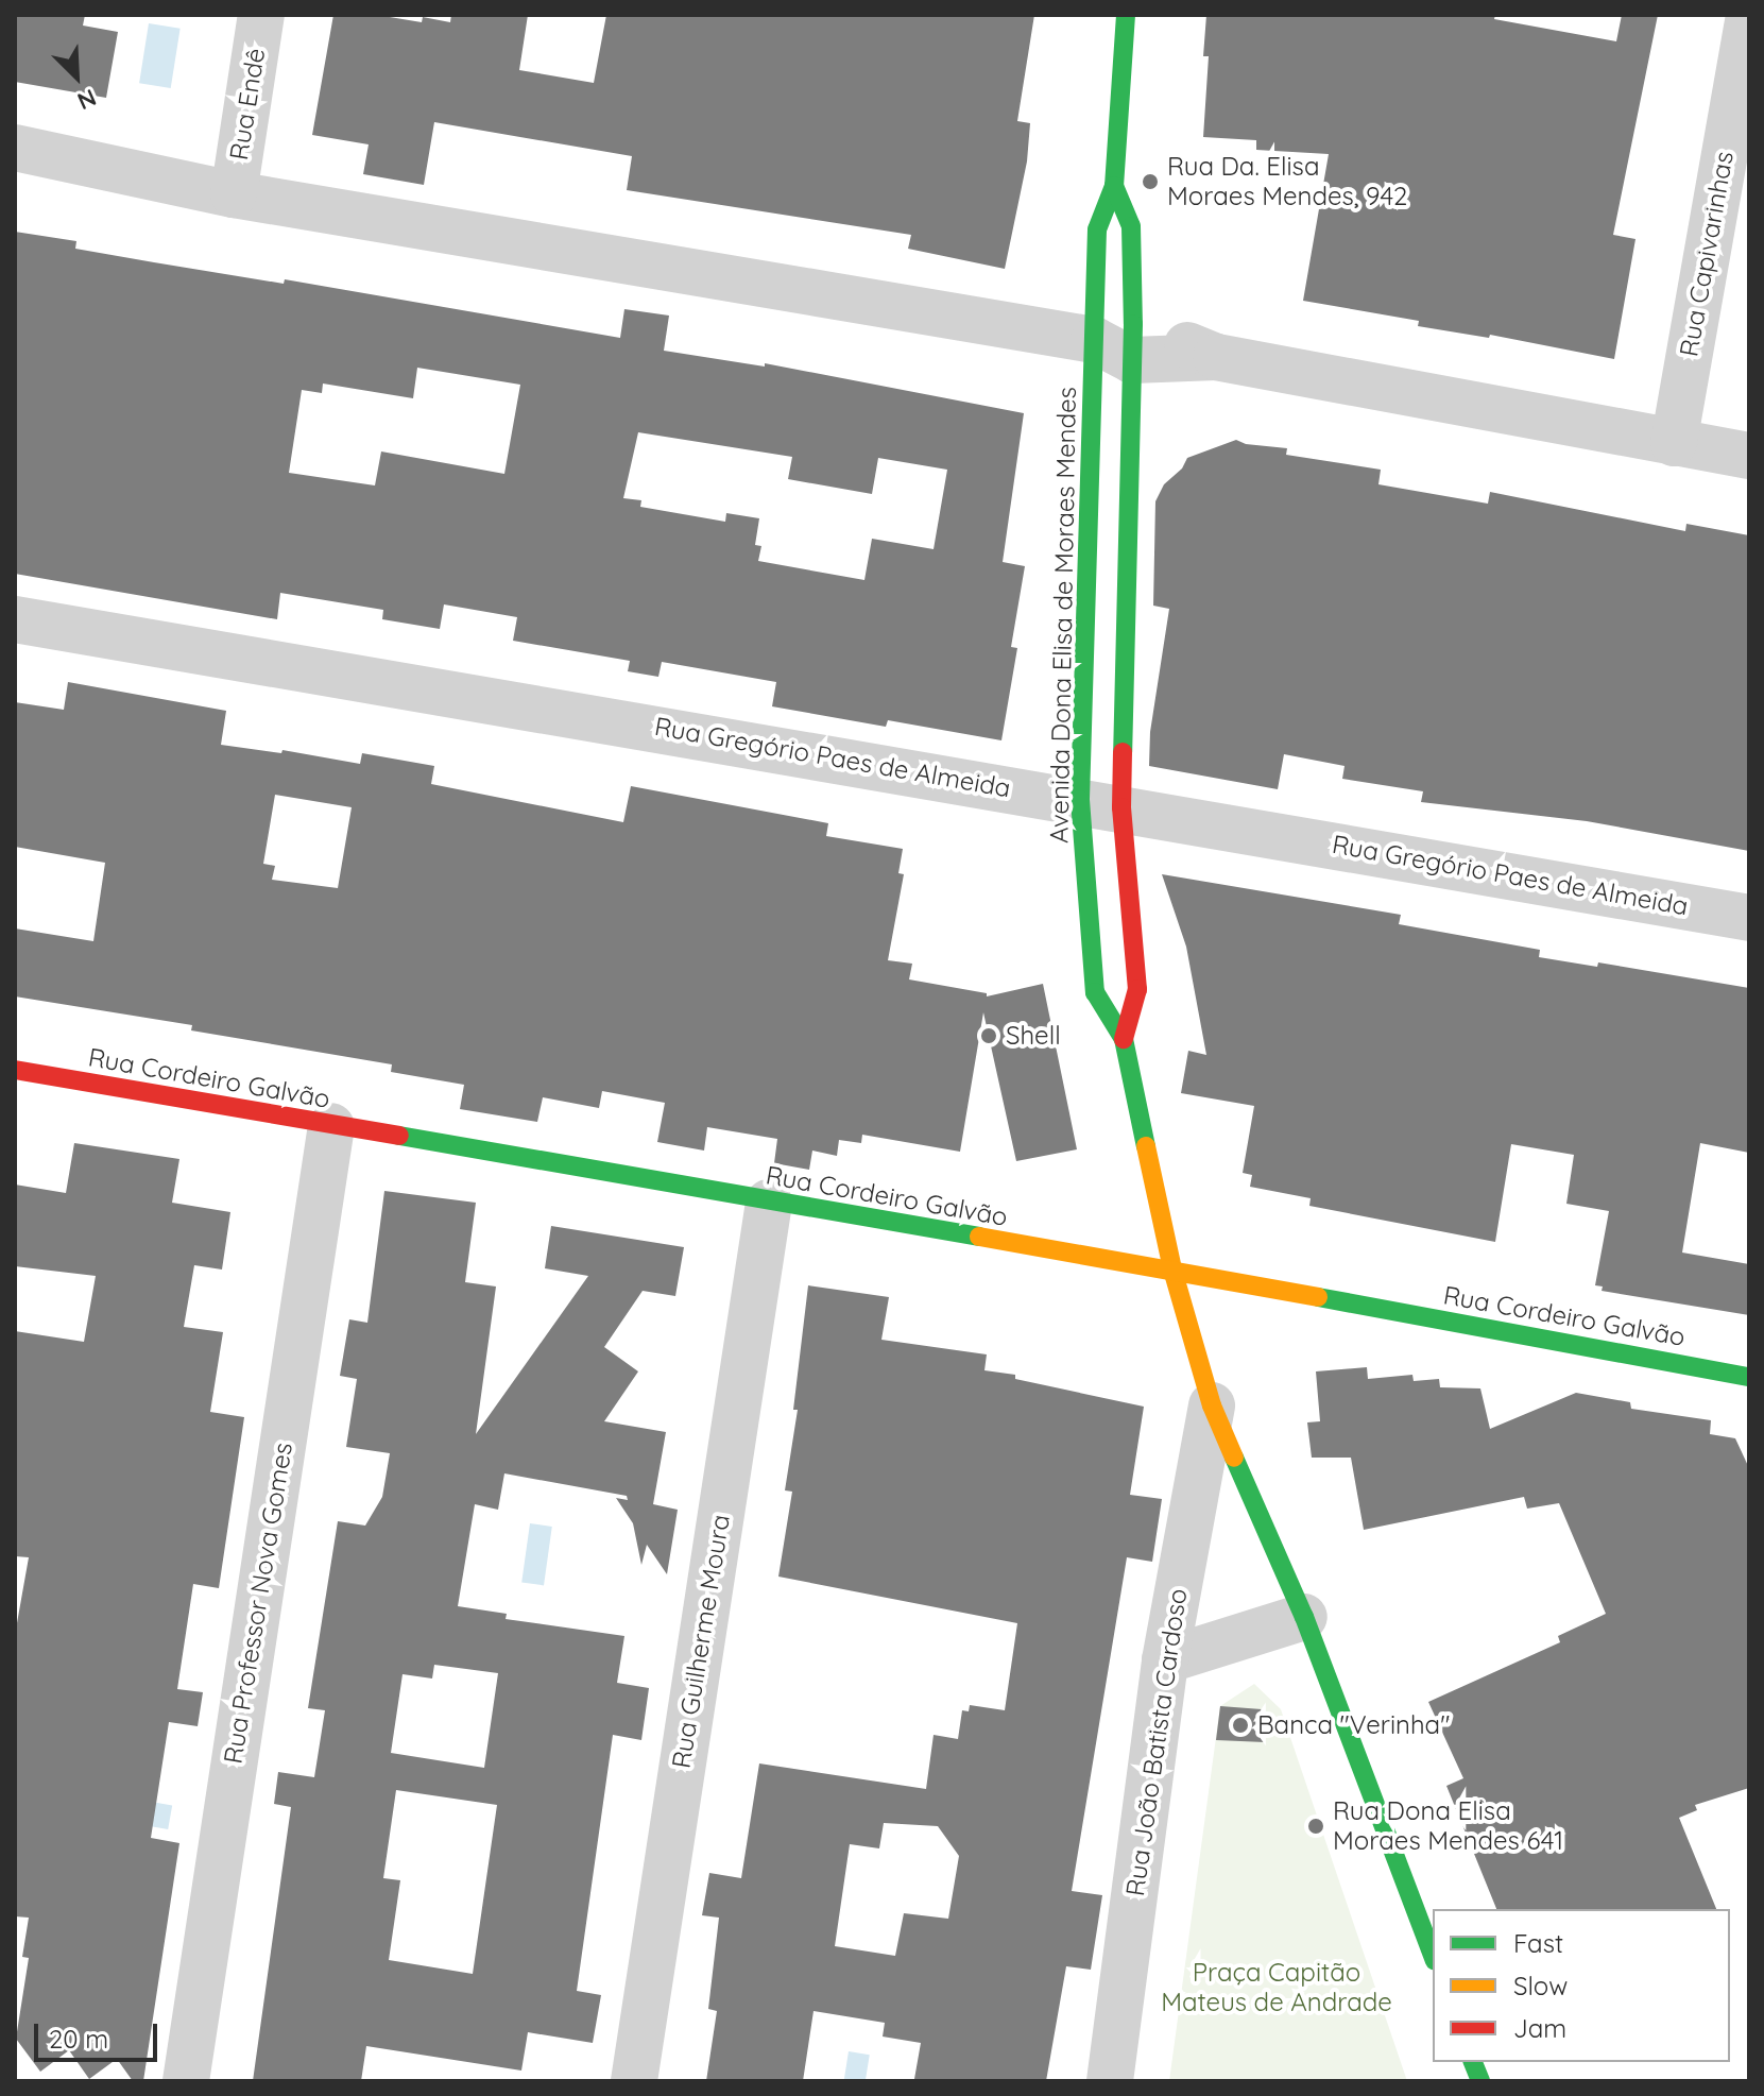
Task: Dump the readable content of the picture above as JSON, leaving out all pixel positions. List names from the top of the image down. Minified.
{"streets":{"street":["Rua Endê","Rua Capivarinhas","Avenida Dona Elisa de Moraes Mendes","Rua Gregório Paes de Almeida","Rua Cordeiro Galvão","Rua Professor Nova Gomes","Rua Guilherme Moura","Rua João Batista Cardoso"]},"crossings":[["Avenida Dona Elisa de Moraes Mendes","Rua Gregório Paes de Almeida"],["Avenida Dona Elisa de Moraes Mendes","Rua Cordeiro Galvão"],["Avenida Dona Elisa de Moraes Mendes","Rua João Batista Cardoso"],["Rua Cordeiro Galvão","Rua Professor Nova Gomes"],["Rua Cordeiro Galvão","Rua Guilherme Moura"]],"parks":["Praça Capitão Mateus de Andrade"],"places":["Rua Da. Elisa Moraes Mendes, 942","Shell","Banca \"Verinha\"","Rua Dona Elisa Moraes Mendes 641"],"legend":["Fast","Slow","Jam"],"scale_bar":"20 m","north":"bottom right"}
